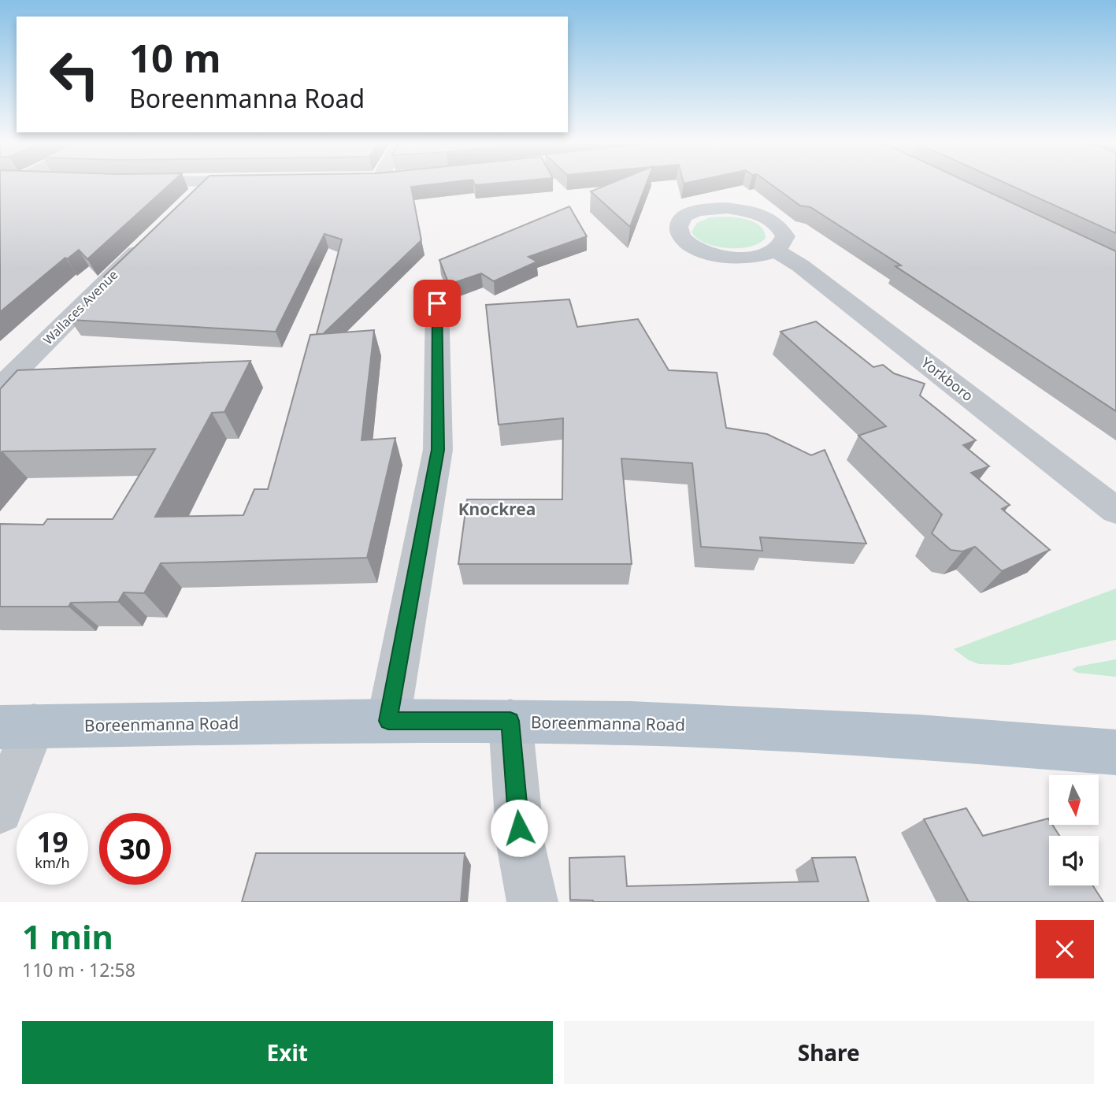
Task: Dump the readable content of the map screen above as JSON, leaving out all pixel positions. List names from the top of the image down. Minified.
{"streets":{"main road":["Boreenmanna Road"],"street":["Wallaces Avenue","Yorkboro"]},"districts":["Knockrea"],"north":"bottom","page":{"turn":["10 m","Boreenmanna Road"],"speed":"19 km/h","limit":"30","heading":["1 min","110 m · 12:58"],"buttons":["Exit","Share"]}}
